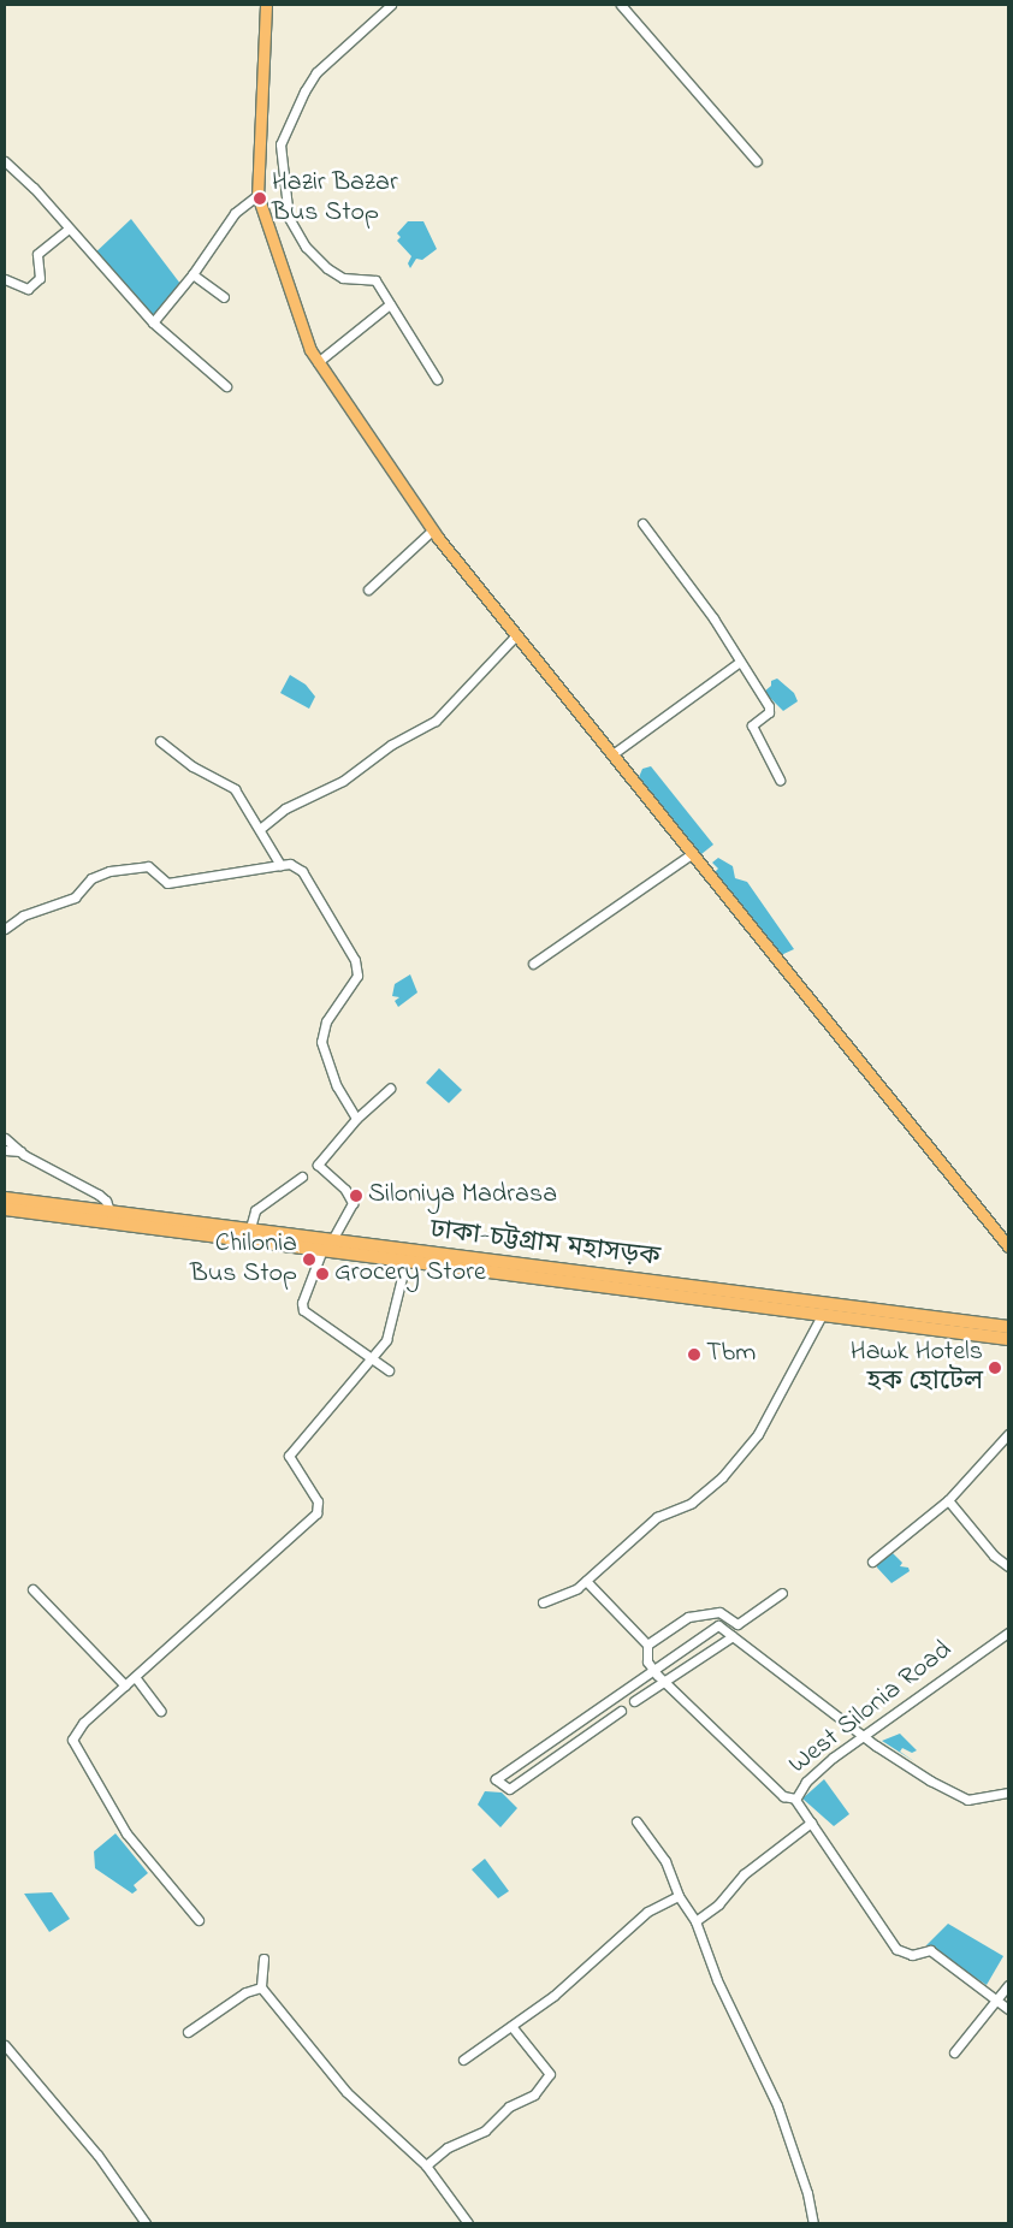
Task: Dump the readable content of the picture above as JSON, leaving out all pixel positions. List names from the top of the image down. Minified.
{"streets":{"highway":["ঢাকা-চট্টগ্রাম মহাসড়ক"],"street":["West Silonia Road"]},"places":["Hazir Bazar Bus Stop","Siloniya Madrasa","Chilonia Bus Stop","Grocery Store","Tbm","Hawk Hotels হক হোটেল"]}
